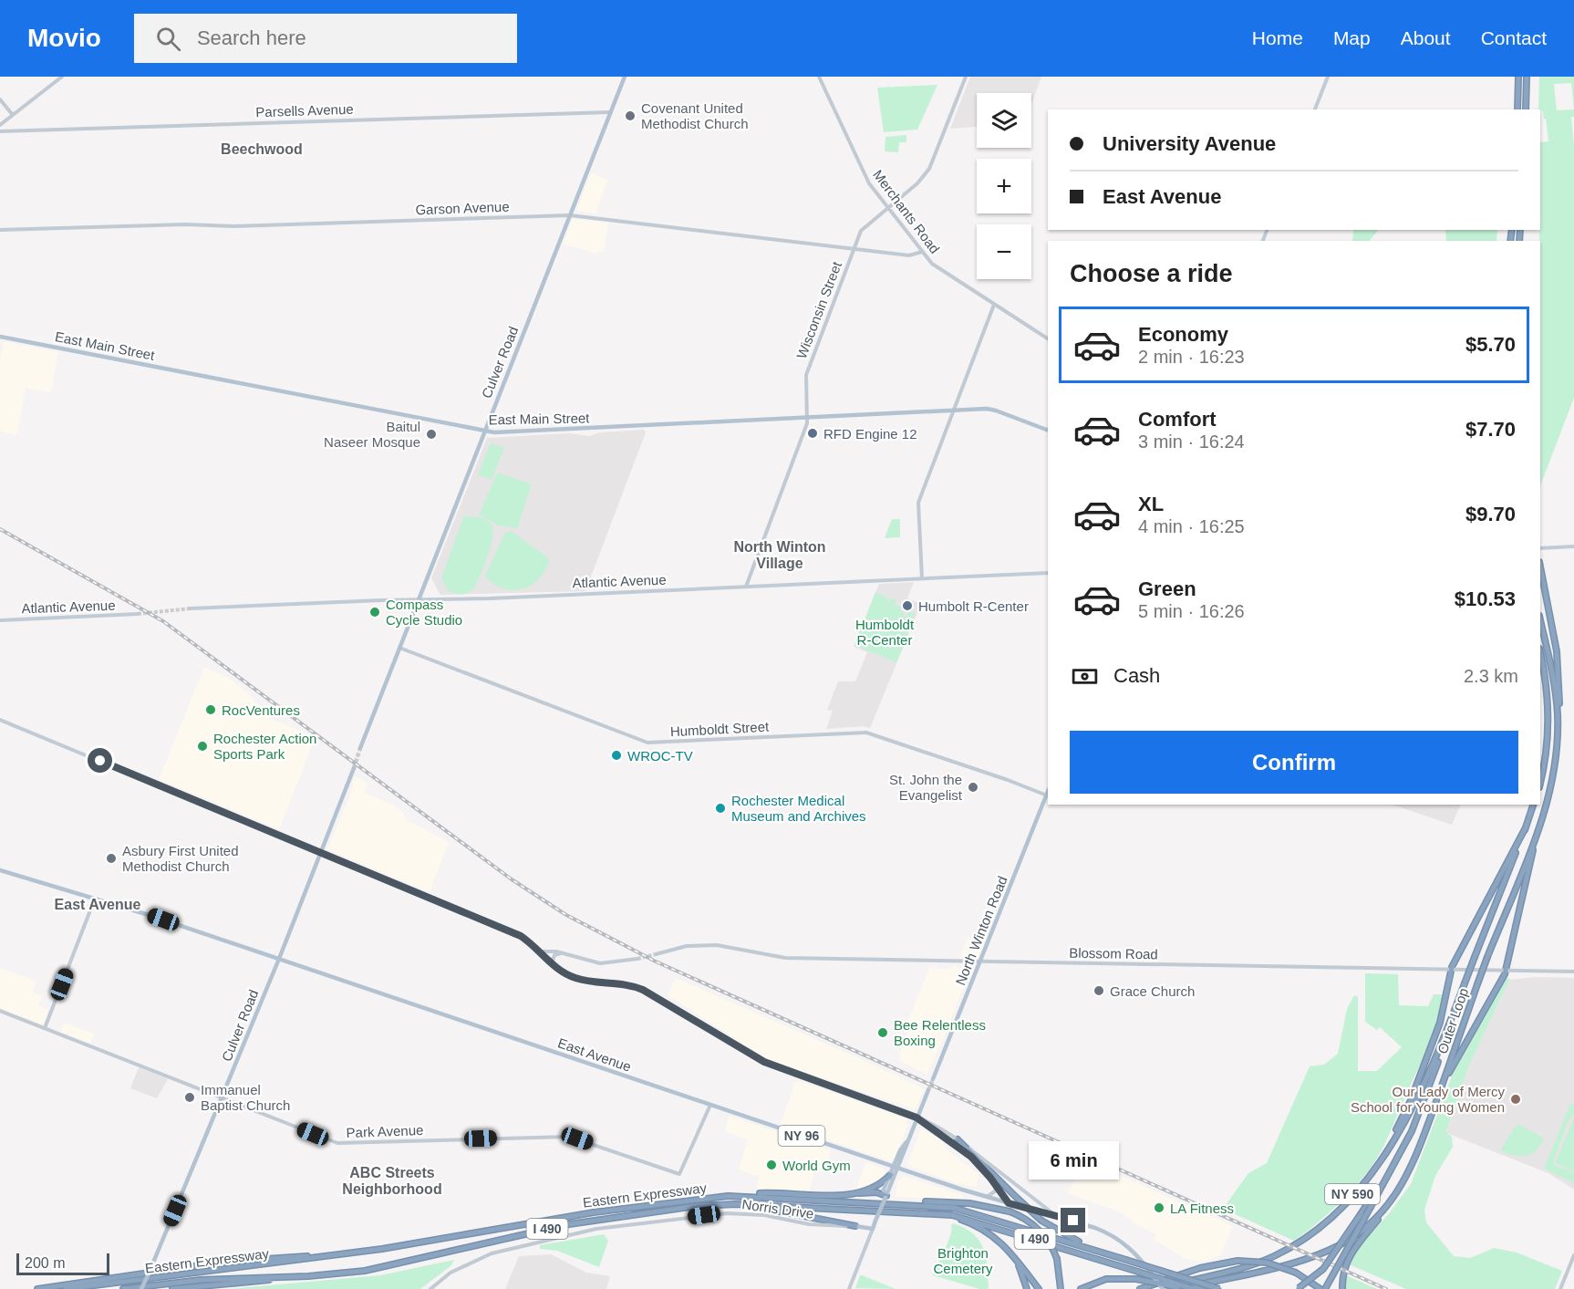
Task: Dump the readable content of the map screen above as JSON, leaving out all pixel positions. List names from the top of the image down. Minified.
{"streets":{"highway":["Outer Loop","NY 590","Eastern Expressway","I 490"],"main road":["East Main Street","Culver Road","Atlantic Avenue","North Winton Road","East Avenue","NY 96","Norris Drive"],"street":["Parsells Avenue","Garson Avenue","Merchants Road","Wisconsin Street","Humboldt Street","Blossom Road","Park Avenue"]},"crossings":[["Parsells Avenue","Culver Road"],["Garson Avenue","Merchants Road"],["Garson Avenue","Wisconsin Street"],["Garson Avenue","Culver Road"],["Merchants Road","Wisconsin Street"],["Wisconsin Street","East Main Street"],["Wisconsin Street","Atlantic Avenue"],["East Main Street","Culver Road"],["Culver Road","Atlantic Avenue"],["Culver Road","Humboldt Street"],["Culver Road","East Avenue"],["Culver Road","Park Avenue"],["Humboldt Street","North Winton Road"],["North Winton Road","Blossom Road"],["Outer Loop","NY 590"],["Outer Loop","Eastern Expressway"],["East Avenue","Park Avenue"]],"districts":["Beechwood","North Winton Village","East Avenue","ABC Streets Neighborhood"],"parks":["Humboldt R-Center","Brighton Cemetery"],"places":["Covenant United Methodist Church","RFD Engine 12","Baitul Naseer Mosque","Humbolt R-Center","Compass Cycle Studio","RocVentures","Rochester Action Sports Park","WROC-TV","St. John the Evangelist","Rochester Medical Museum and Archives","Asbury First United Methodist Church","Grace Church","Bee Relentless Boxing","Immanuel Baptist Church","Our Lady of Mercy School for Young Women","World Gym","LA Fitness"],"scale_bar":"200 m","page":{"header":"Movio","search":"Search here","nav":["Home","Map","About","Contact"],"map_buttons":["+","−"],"banner":["University Avenue","East Avenue"],"heading":"Choose a ride","list":[{"name":"Economy","note":"2 min · 16:23","value":"$5.70"},{"name":"Comfort","note":"3 min · 16:24","value":"$7.70"},{"name":"XL","note":"4 min · 16:25","value":"$9.70"},{"name":"Green","note":"5 min · 16:26","value":"$10.53"}],"pay":["Cash","2.3 km"],"buttons":"Confirm","bubble":"6 min","scale":"200 m"}}
